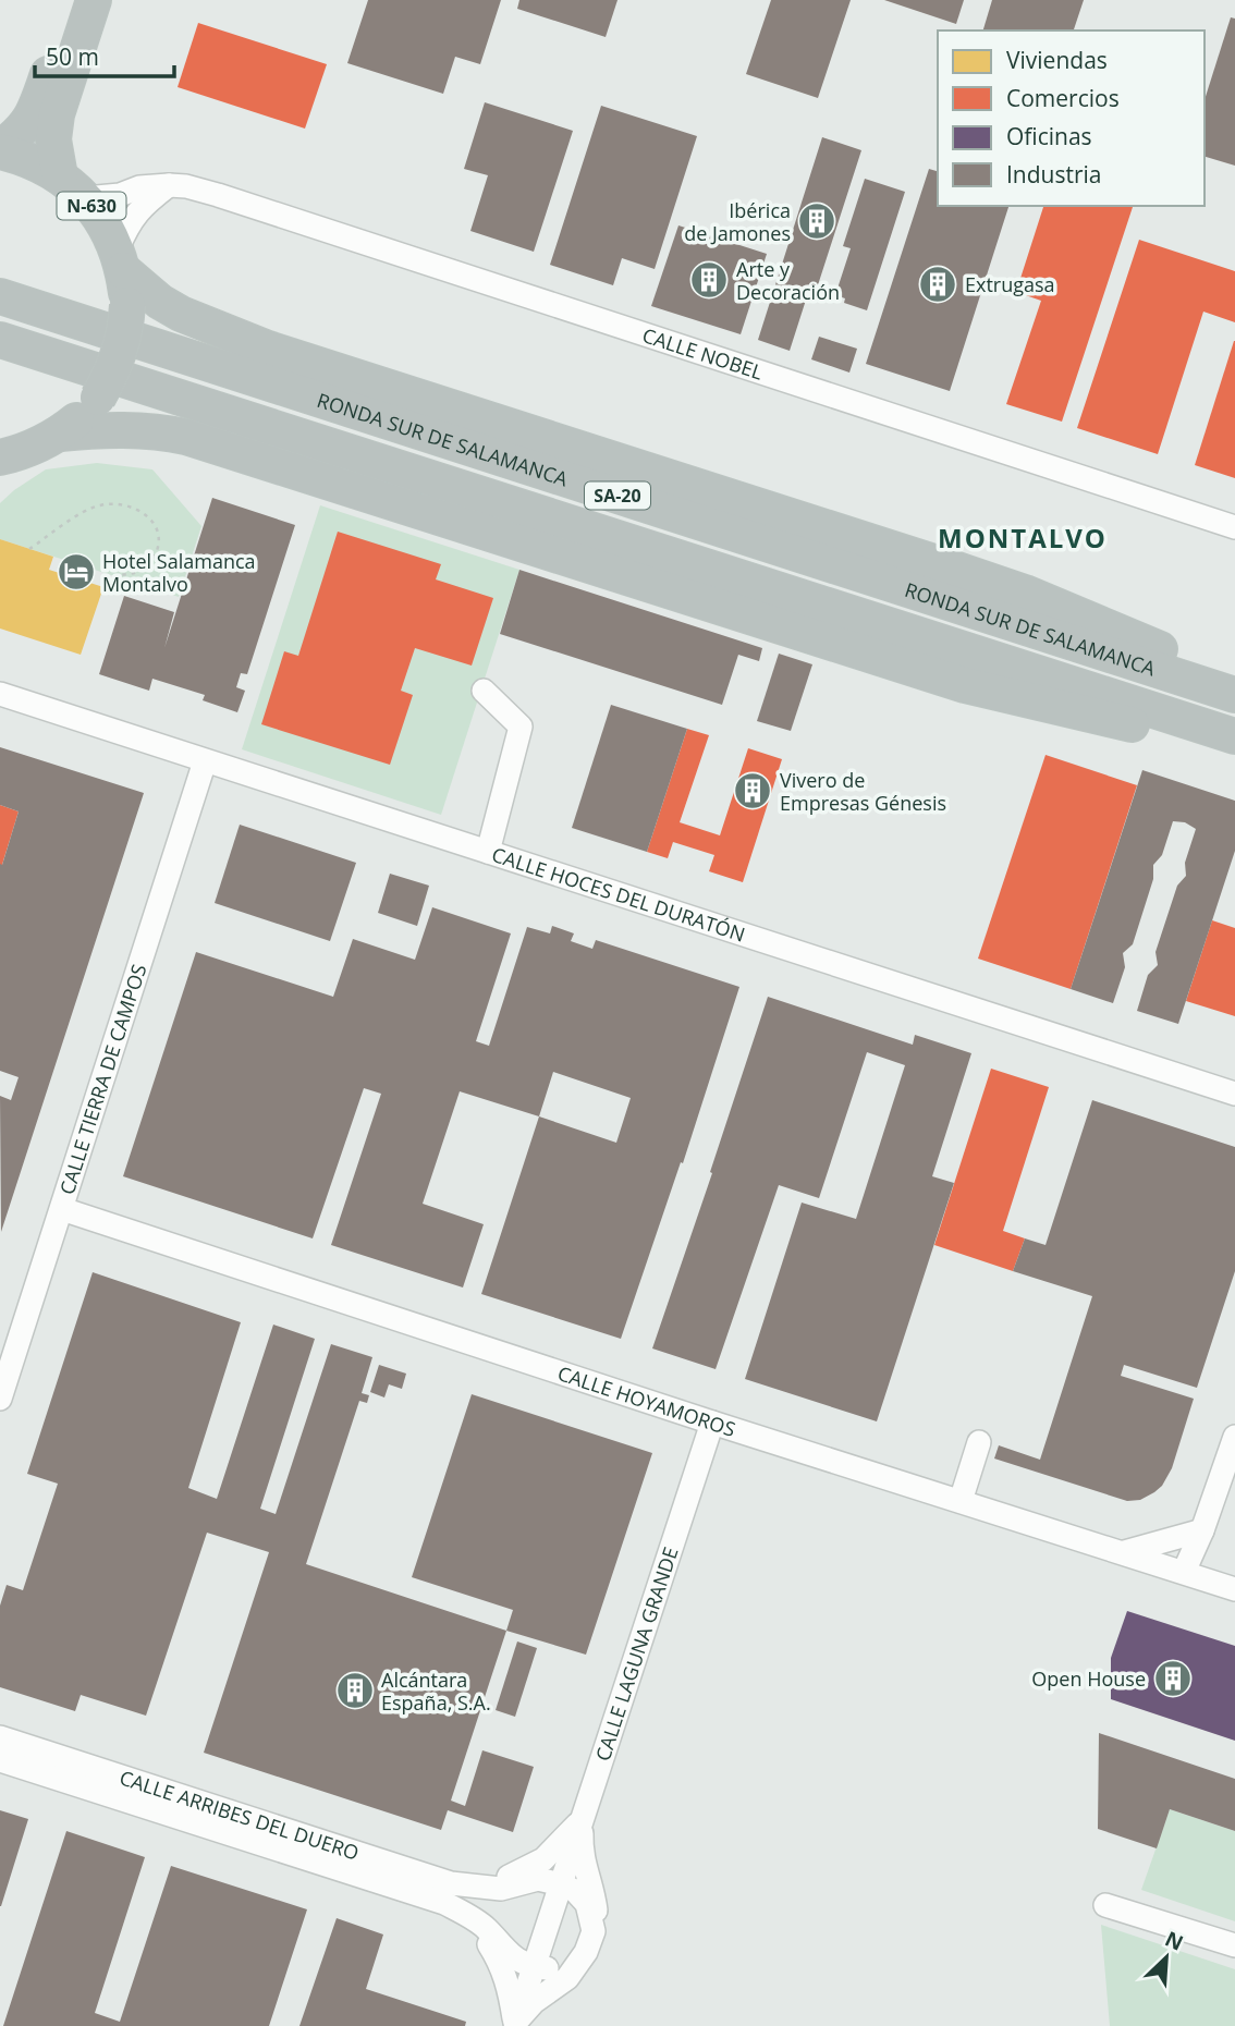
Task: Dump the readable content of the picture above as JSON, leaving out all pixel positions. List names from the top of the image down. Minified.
{"streets":{"highway":["N-630","RONDA SUR DE SALAMANCA","SA-20"],"street":["CALLE NOBEL","CALLE HOCES DEL DURATÓN","CALLE TIERRA DE CAMPOS","CALLE HOYAMOROS","CALLE LAGUNA GRANDE","CALLE ARRIBES DEL DUERO"]},"crossings":[["N-630","CALLE NOBEL"],["CALLE HOCES DEL DURATÓN","CALLE TIERRA DE CAMPOS"],["CALLE TIERRA DE CAMPOS","CALLE HOYAMOROS"],["CALLE HOYAMOROS","CALLE LAGUNA GRANDE"],["CALLE LAGUNA GRANDE","CALLE ARRIBES DEL DUERO"]],"districts":["MONTALVO"],"places":{"building":["Ibérica de Jamones","Arte y Decoración","Extrugasa","Vivero de Empresas Génesis","Open House","Alcántara España, S.A."],"hotel":["Hotel Salamanca Montalvo"]},"legend":["Viviendas","Comercios","Oficinas","Industria"],"scale_bar":"50 m","north":"top right"}
